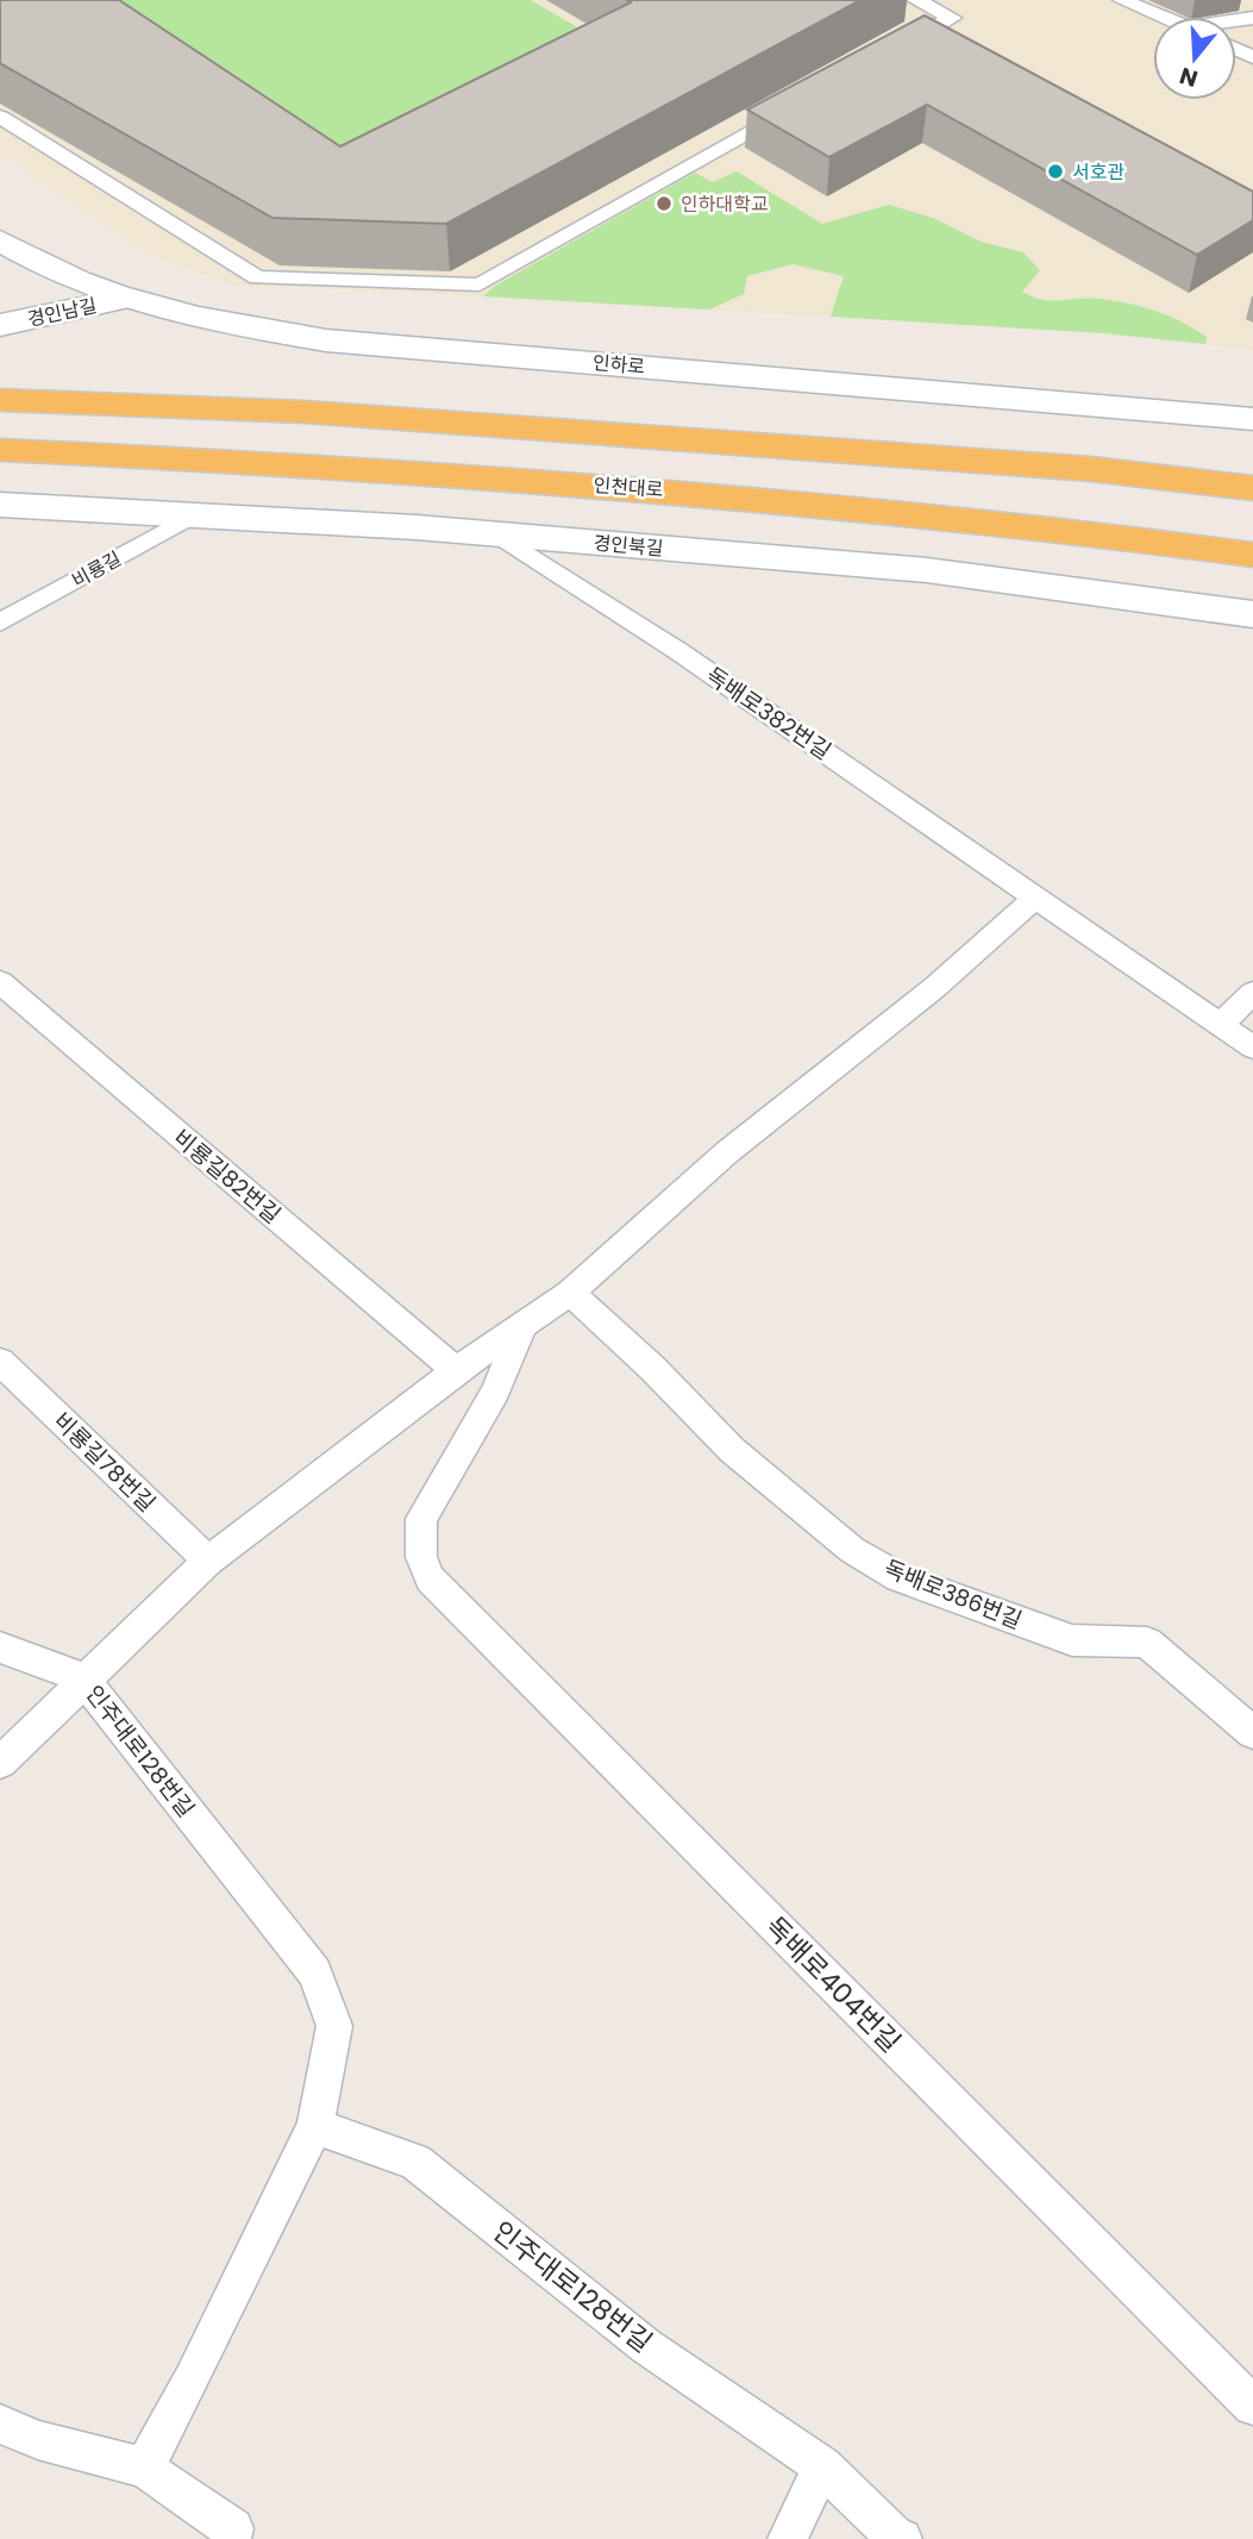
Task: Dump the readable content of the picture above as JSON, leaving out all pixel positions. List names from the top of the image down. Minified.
{"streets":{"highway":["인천대로"],"main road":["경인남길","인하로","경인북길"],"lane":["비룡길","독배로382번길","비룡길82번길","비룡길78번길","독배로386번길","인주대로128번길","독배로404번길"]},"crossings":[["경인남길","인하로"],["경인북길","비룡길"],["경인북길","독배로382번길"]],"places":["서호관","인하대학교"],"north":"bottom"}
